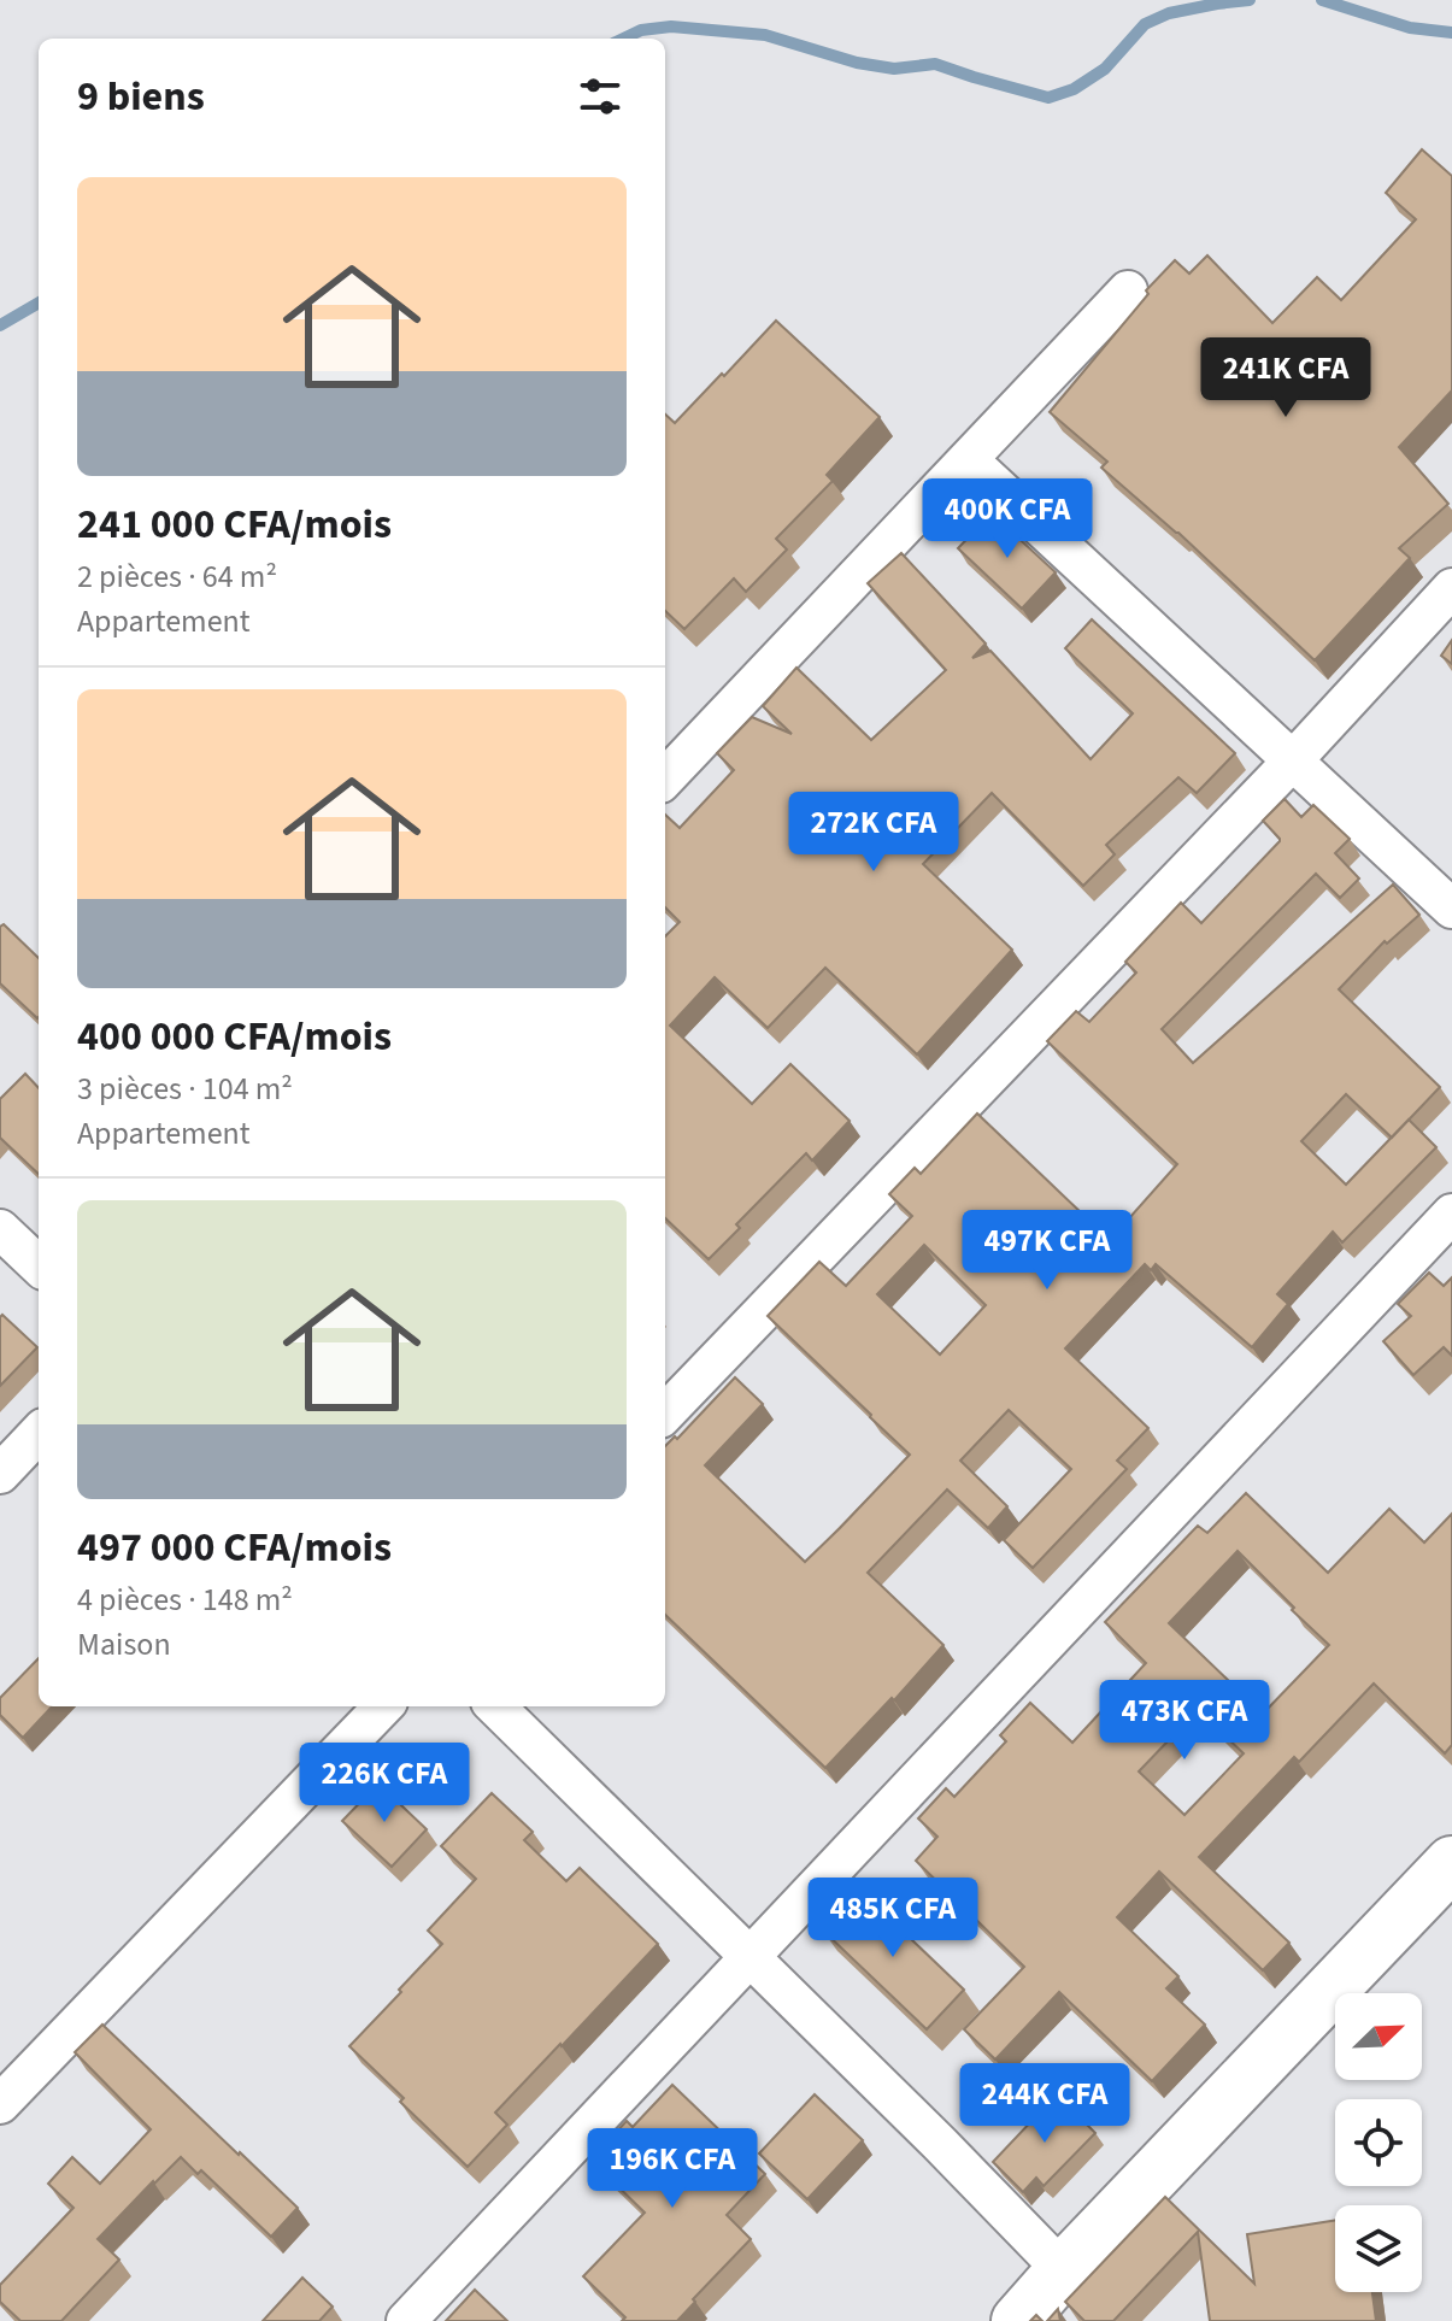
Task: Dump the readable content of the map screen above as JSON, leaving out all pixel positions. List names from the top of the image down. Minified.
{"north":"top right","page":{"heading":"9 biens","list":[{"name":"241 000 CFA/mois","note":"2 pièces · 64 m² · Appartement"},{"name":"400 000 CFA/mois","note":"3 pièces · 104 m² · Appartement"},{"name":"497 000 CFA/mois","note":"4 pièces · 148 m² · Maison"}],"price":["241K CFA","400K CFA","272K CFA","497K CFA","473K CFA","226K CFA","485K CFA","244K CFA","196K CFA"]}}
